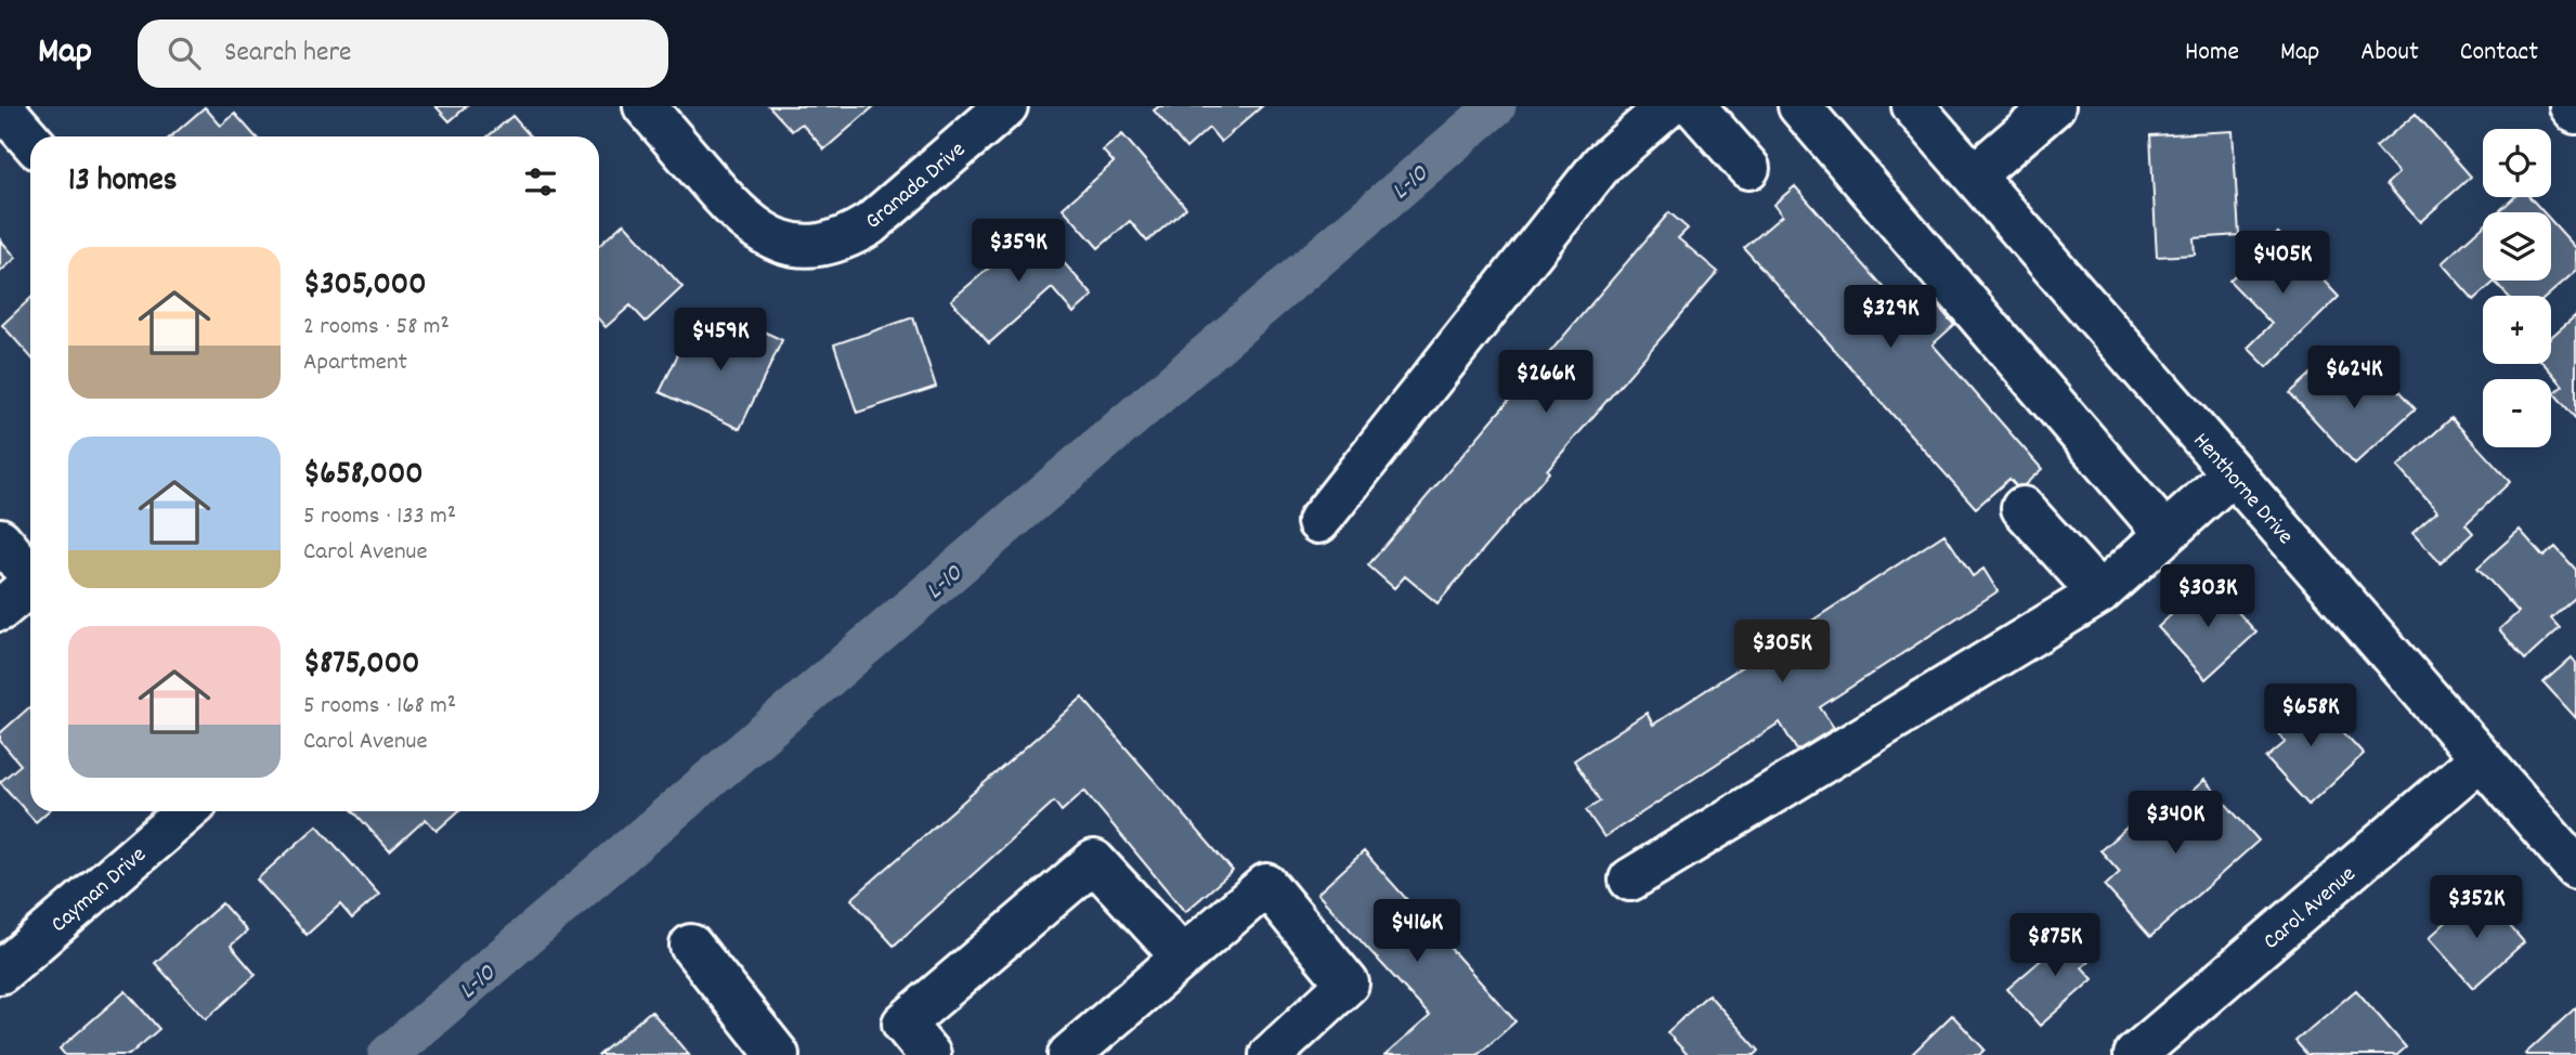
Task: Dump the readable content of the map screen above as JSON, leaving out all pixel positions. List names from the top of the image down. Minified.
{"streets":{"street":["Granada Drive","Henthorne Drive","Cayman Drive","Carol Avenue"]},"crossings":[["Henthorne Drive","Carol Avenue"]],"water":["L-10"],"page":{"header":"Map","search":"Search here","nav":["Home","Map","About","Contact"],"map_buttons":["+","−"],"heading":"13 homes","price":["$359K","$405K","$329K","$459K","$624K","$266K","$303K","$305K","$658K","$340K","$352K","$416K","$875K"],"list":[{"name":"$305,000","note":"2 rooms · 58 m² · Apartment"},{"name":"$658,000","note":"5 rooms · 133 m² · Carol Avenue"},{"name":"$875,000","note":"5 rooms · 168 m² · Carol Avenue"}]}}
